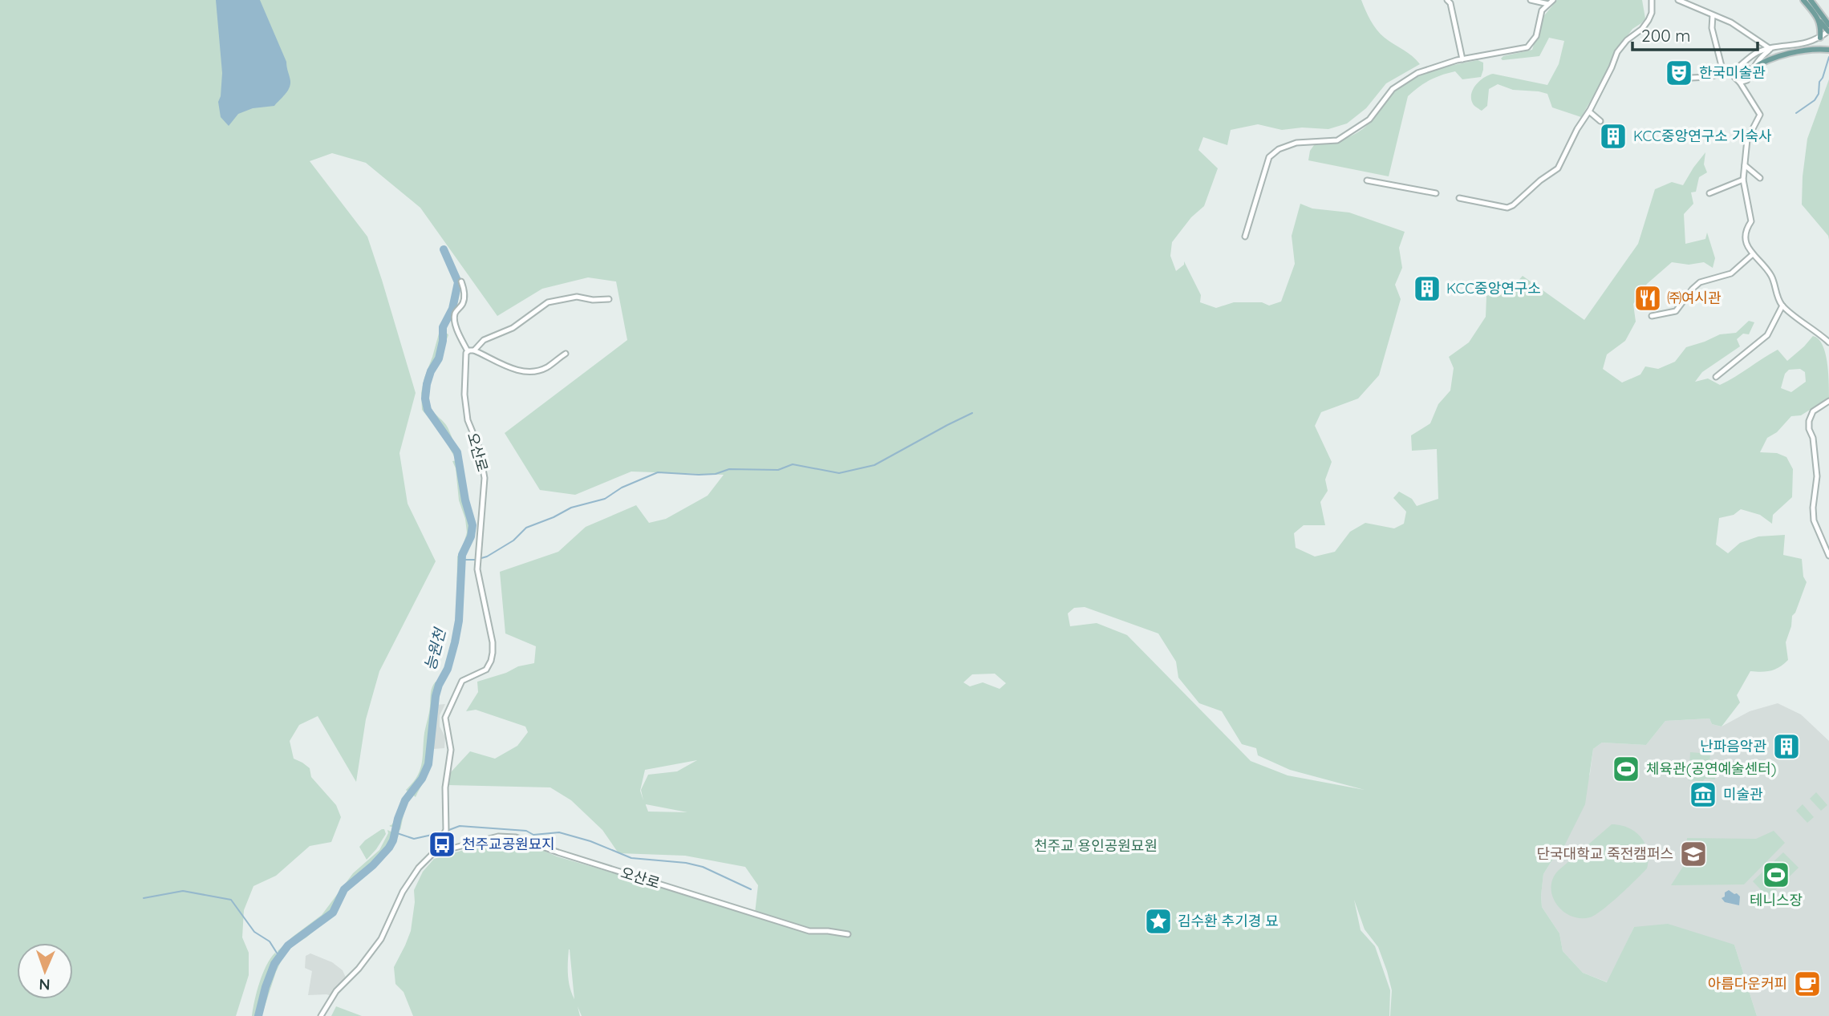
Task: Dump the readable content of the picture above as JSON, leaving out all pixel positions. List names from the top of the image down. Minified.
{"streets":{"street":["오산로"]},"water":["능원천"],"parks":["천주교 용인공원묘원"],"places":{"theatre":["한국미술관"],"building":["KCC중앙연구소 기숙사","KCC중앙연구소","난파음악관"],"restaurant":["㈜여시관"],"sports":["체육관(공연예술센터)","테니스장"],"museum":["미술관"],"bus stop":["천주교공원묘지"],"school or university":["단국대학교 죽전캠퍼스"],"place":["김수환 추기경 묘"],"cafe":["아름다운커피"]},"scale_bar":"200 m","north":"bottom"}
